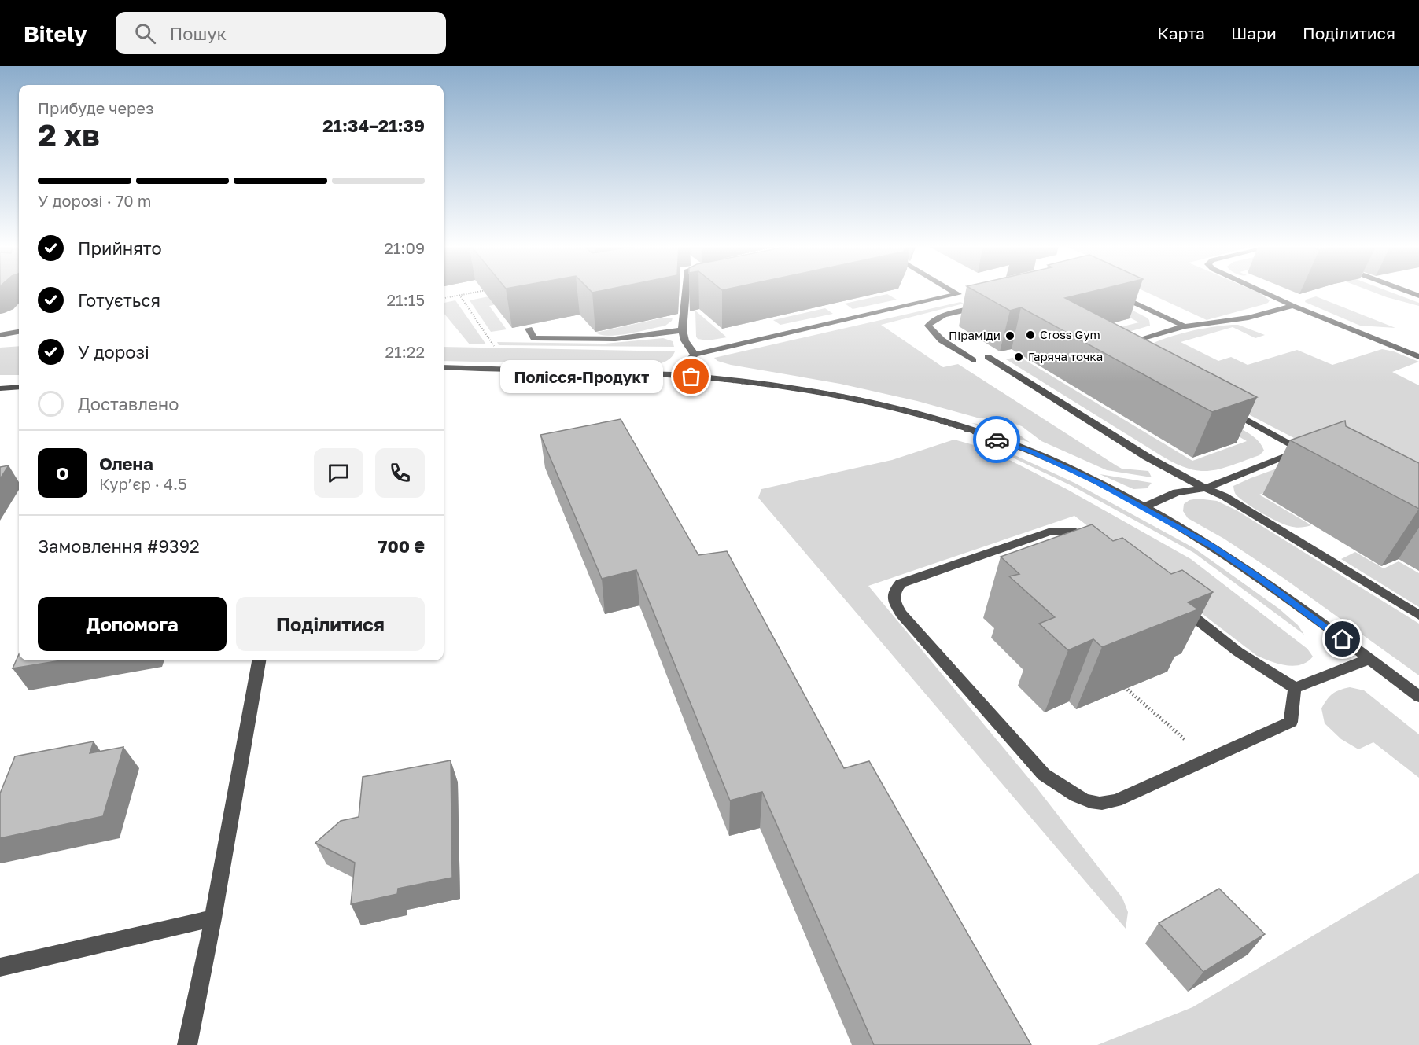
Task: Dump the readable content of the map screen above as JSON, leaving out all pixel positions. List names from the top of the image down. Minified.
{"places":["Cross Gym","Піраміди","Гаряча точка","Полісся-Продукт"],"page":{"header":"Bitely","search":"Пошук","nav":["Карта","Шари","Поділитися"],"heading":["2 хв","Прибуде через","21:34–21:39"],"panel":["Олена","Кур’єр · 4.5","Замовлення #9392","700 ₴"],"bar":"У дорозі · 70 m","list":[["Прийнято","21:09"],["Готується","21:15"],["У дорозі","21:22"],"Доставлено"],"bubble":"Полісся-Продукт","round":"О","buttons":["Допомога","Поділитися"]}}
